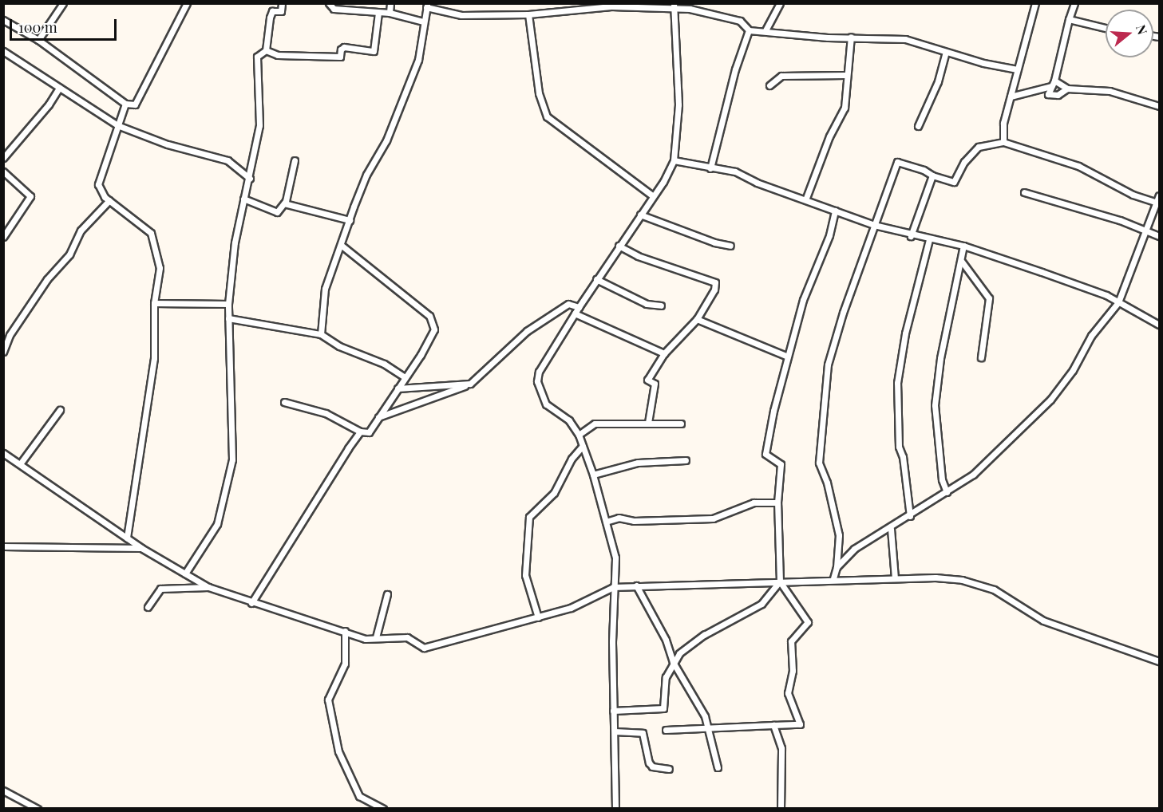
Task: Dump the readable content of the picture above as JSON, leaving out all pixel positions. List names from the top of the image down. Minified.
{"scale_bar":"100 m","north":"right"}
